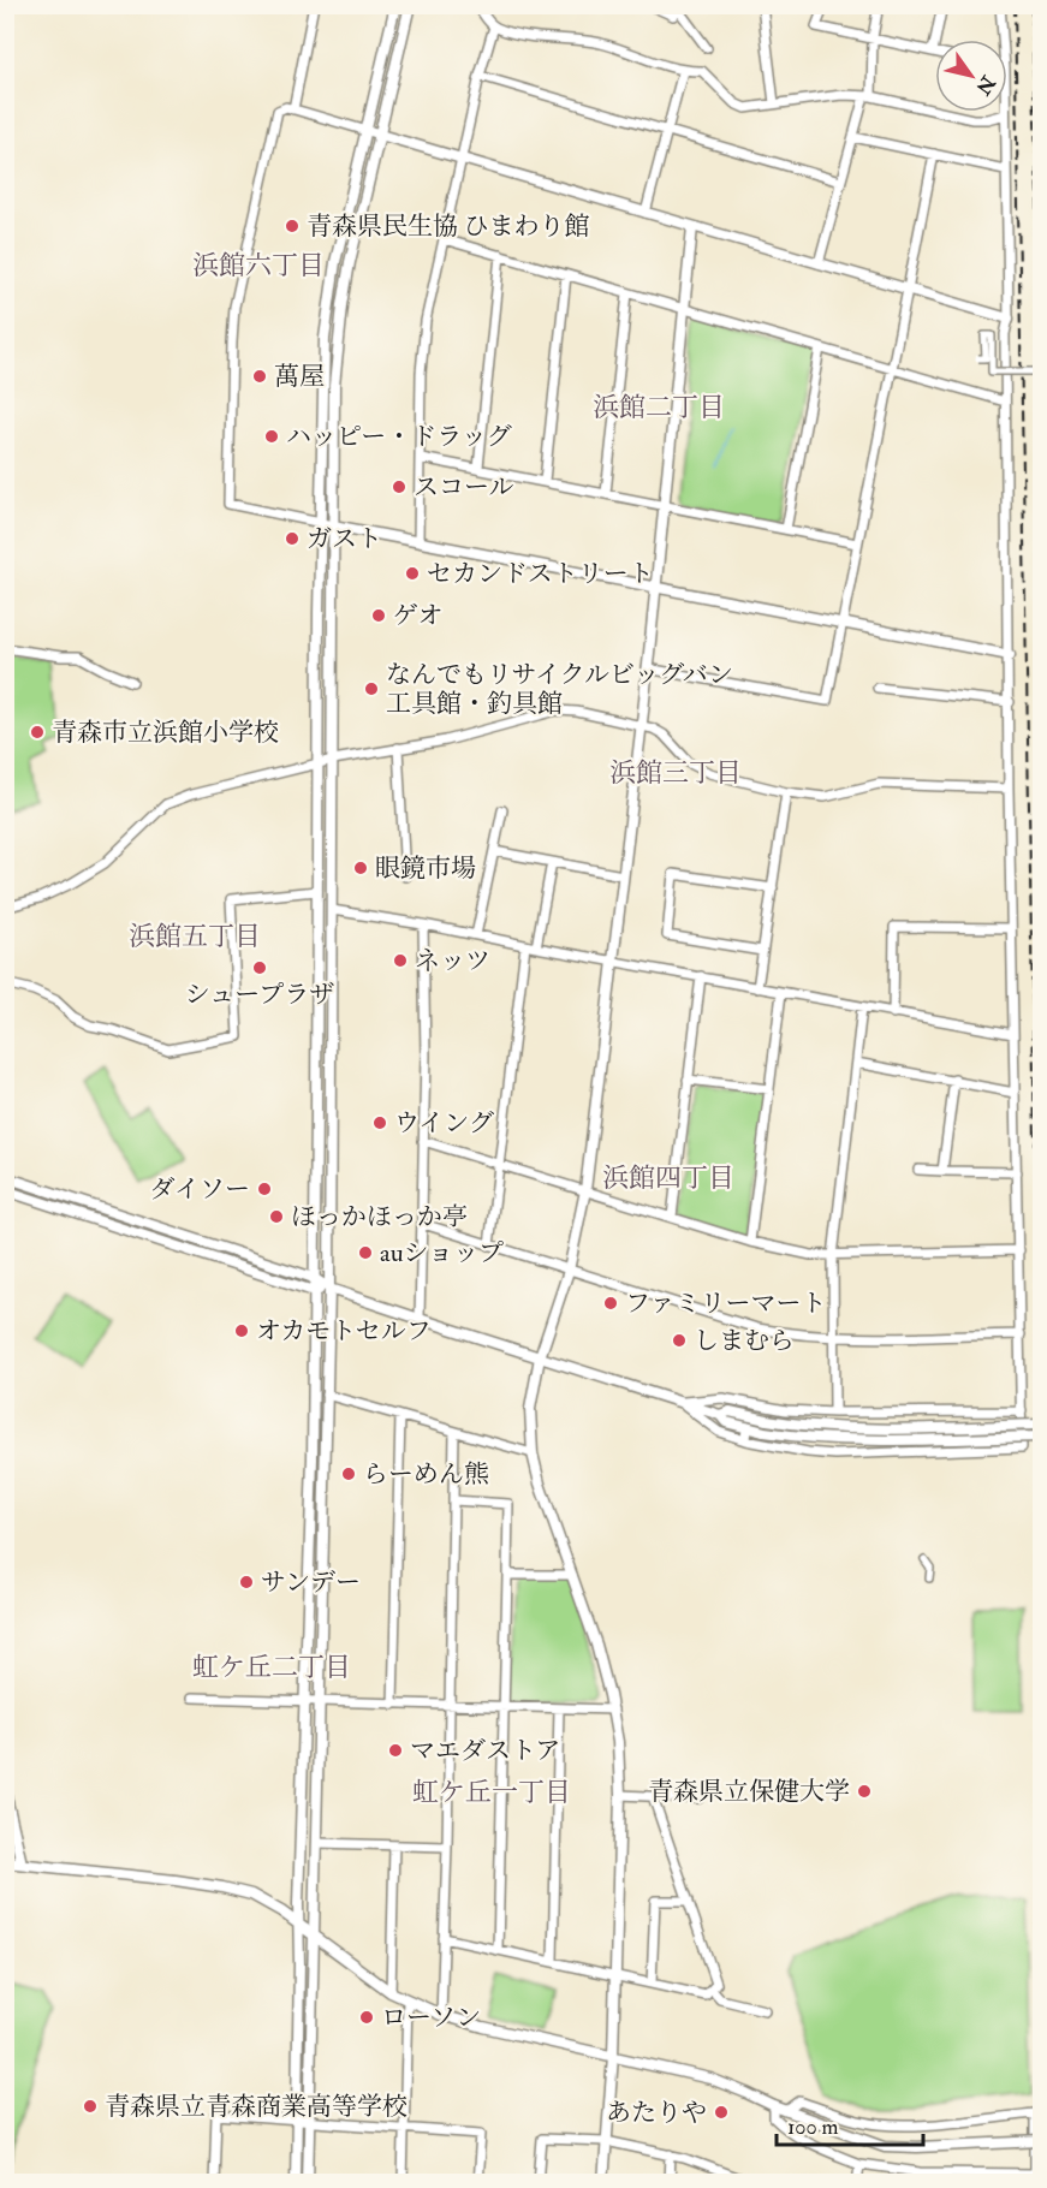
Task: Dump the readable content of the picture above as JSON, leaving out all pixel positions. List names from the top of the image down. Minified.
{"districts":["浜館六丁目","浜館二丁目","浜館三丁目","浜館五丁目","浜館四丁目","虹ケ丘二丁目","虹ケ丘一丁目"],"places":["青森県民生協 ひまわり館","萬屋","ハッピー・ドラッグ","スコール","ガスト","セカンドストリート","ゲオ","なんでもリサイクルビッグバン 工具館・釣具館","青森市立浜館小学校","眼鏡市場","ネッツ","シュープラザ","ウイング","ダイソー","ほっかほっか亭","auショップ","ファミリーマート","オカモトセルフ","しまむら","らーめん熊","サンデー","マエダストア","青森県立保健大学","ローソン","青森県立青森商業高等学校","あたりや"],"scale_bar":"100 m","north":"bottom right"}
